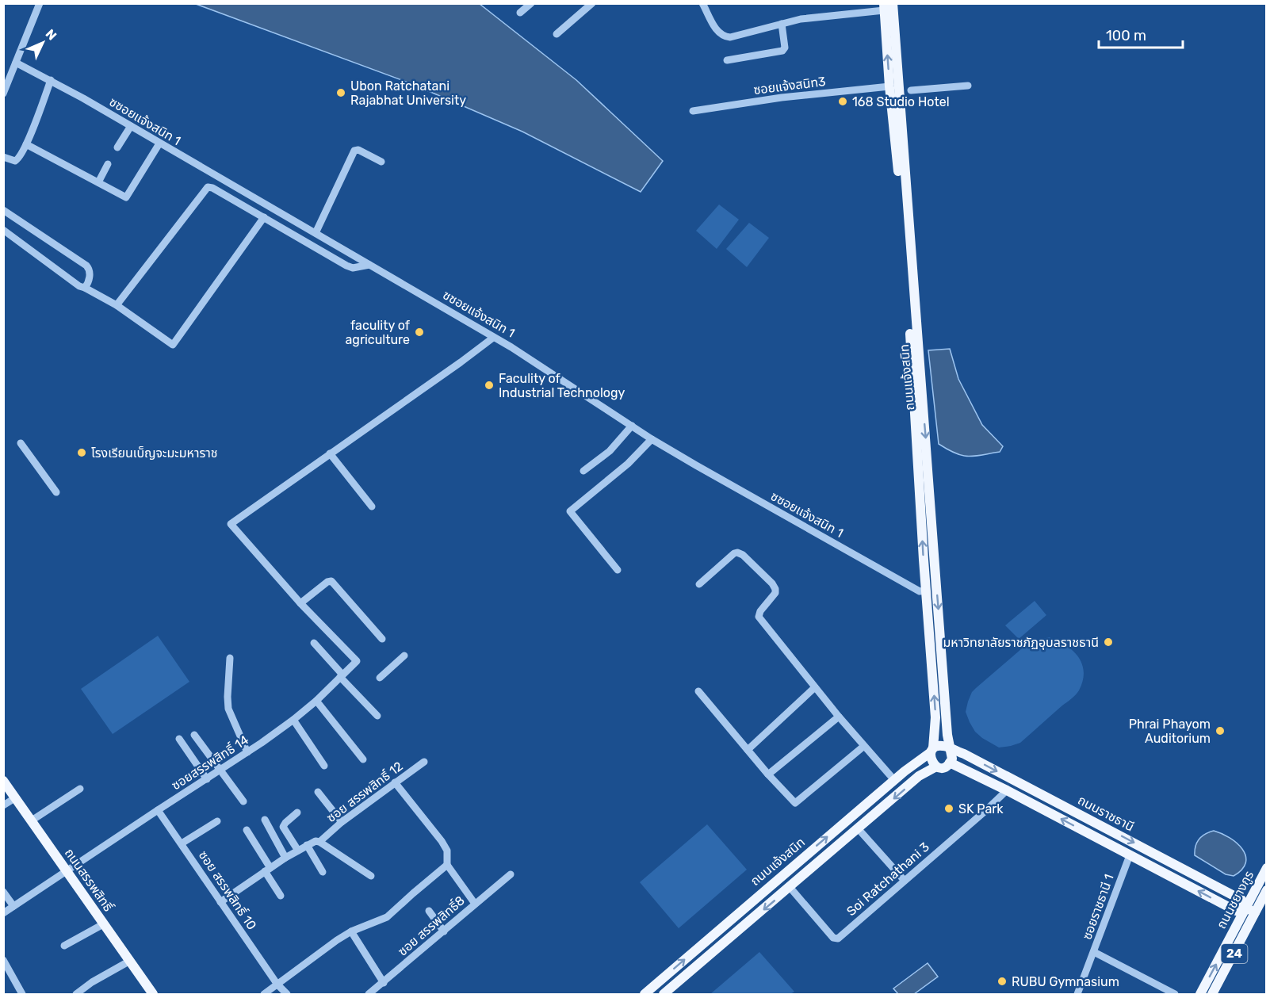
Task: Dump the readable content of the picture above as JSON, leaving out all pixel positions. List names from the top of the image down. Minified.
{"streets":{"main road":["ถนนแจ้งสนิท","ถนนราชธานี","ถนนสรรพสิทธิ์","ถนนชยางกูร","24"],"street":["ซอยแจ้งสนิท3","ซซอยแจ้งสนิท 1","ซอยสรรพสิทธิ์ 14","ซอย สรรพสิทธิ์ 12","Soi Ratchathani 3","ซอย สรรพสิทธิ์ 10","ซอยราชธานี 1","ซอย สรรพสิทธิ์8"]},"crossings":[["ซอยแจ้งสนิท3","ถนนแจ้งสนิท"],["ซซอยแจ้งสนิท 1","ถนนแจ้งสนิท"],["ถนนแจ้งสนิท","ถนนราชธานี"],["ถนนแจ้งสนิท","Soi Ratchathani 3"],["ซอยสรรพสิทธิ์ 14","ถนนสรรพสิทธิ์"],["ซอยสรรพสิทธิ์ 14","ซอย สรรพสิทธิ์ 10"],["ซอย สรรพสิทธิ์ 12","ซอย สรรพสิทธิ์ 10"],["ถนนราชธานี","Soi Ratchathani 3"],["ถนนราชธานี","ถนนชยางกูร"],["ถนนราชธานี","ซอยราชธานี 1"]],"places":["Ubon Ratchatani Rajabhat University","168 Studio Hotel","faculity of agriculture","Faculity of Industrial Technology","โรงเรียนเบ็ญจะมะมหาราช","มหาวิทยาลัยราชภัฏอุบลราชธานี","Phrai Phayom Auditorium","SK Park","RUBU Gymnasium"],"scale_bar":"100 m","north":"top right"}
